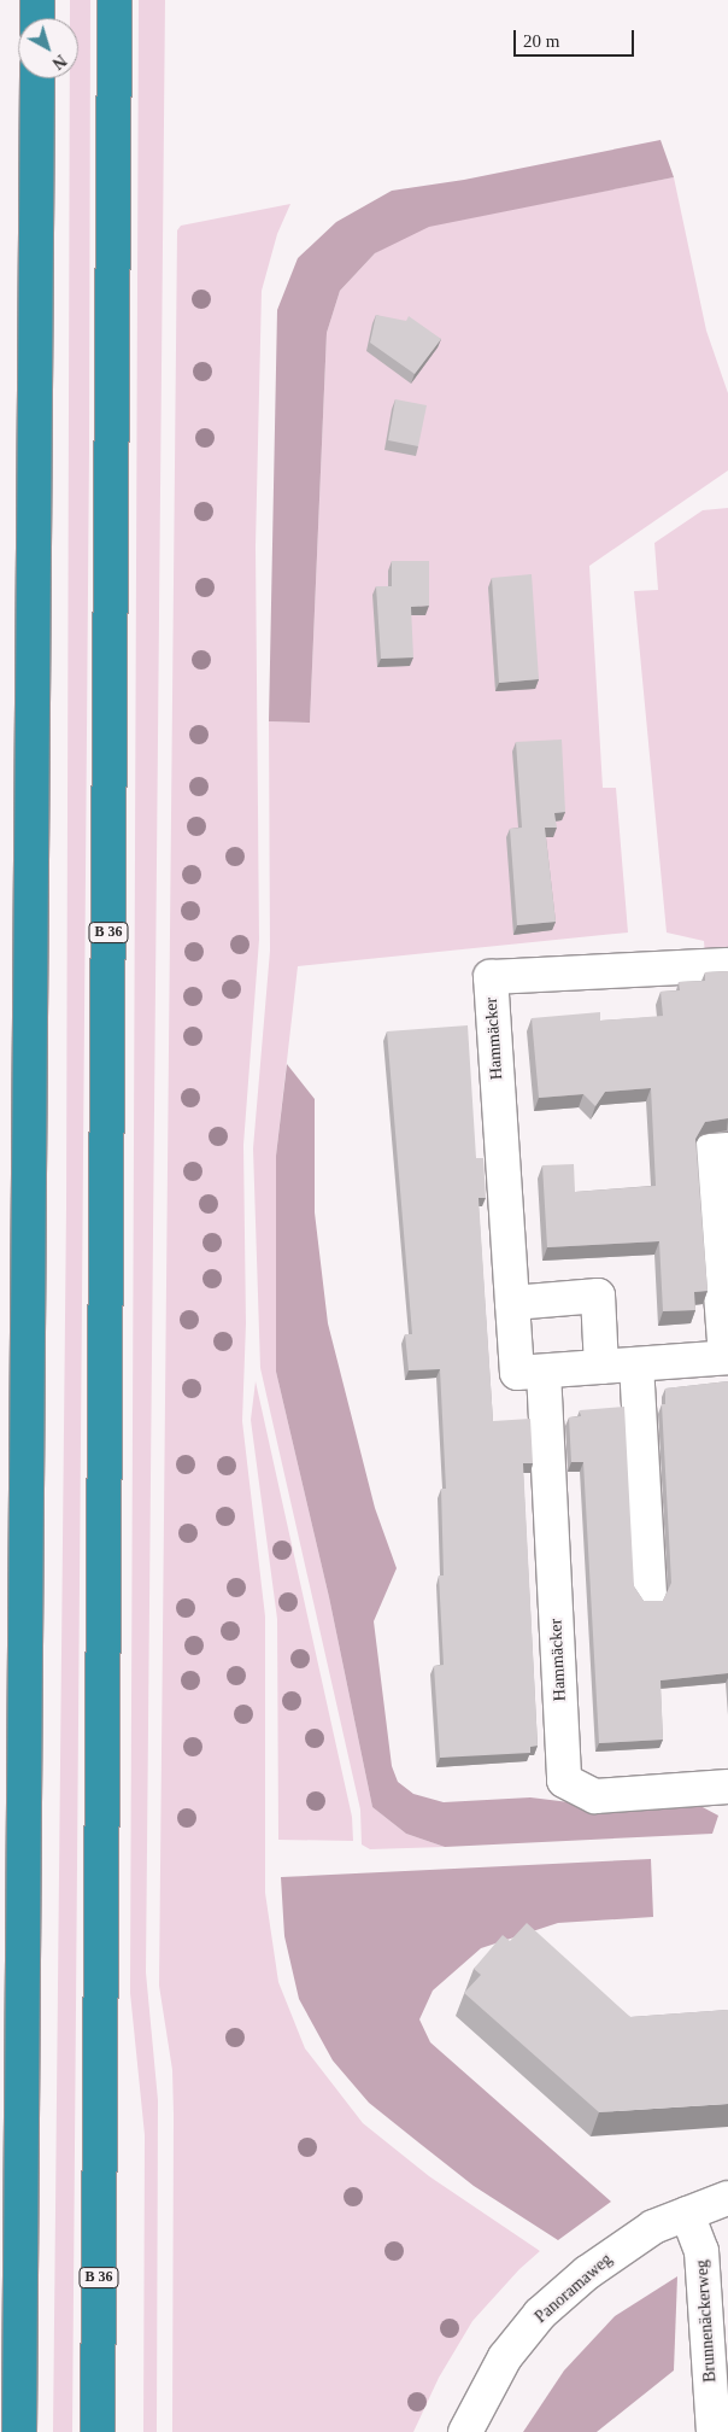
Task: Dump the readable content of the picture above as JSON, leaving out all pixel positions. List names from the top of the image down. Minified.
{"streets":{"highway":["B 36"],"street":["Hammäcker","Panoramaweg","Brunnenäckerweg"]},"crossings":[["Panoramaweg","Brunnenäckerweg"]],"scale_bar":"20 m","north":"bottom right"}
